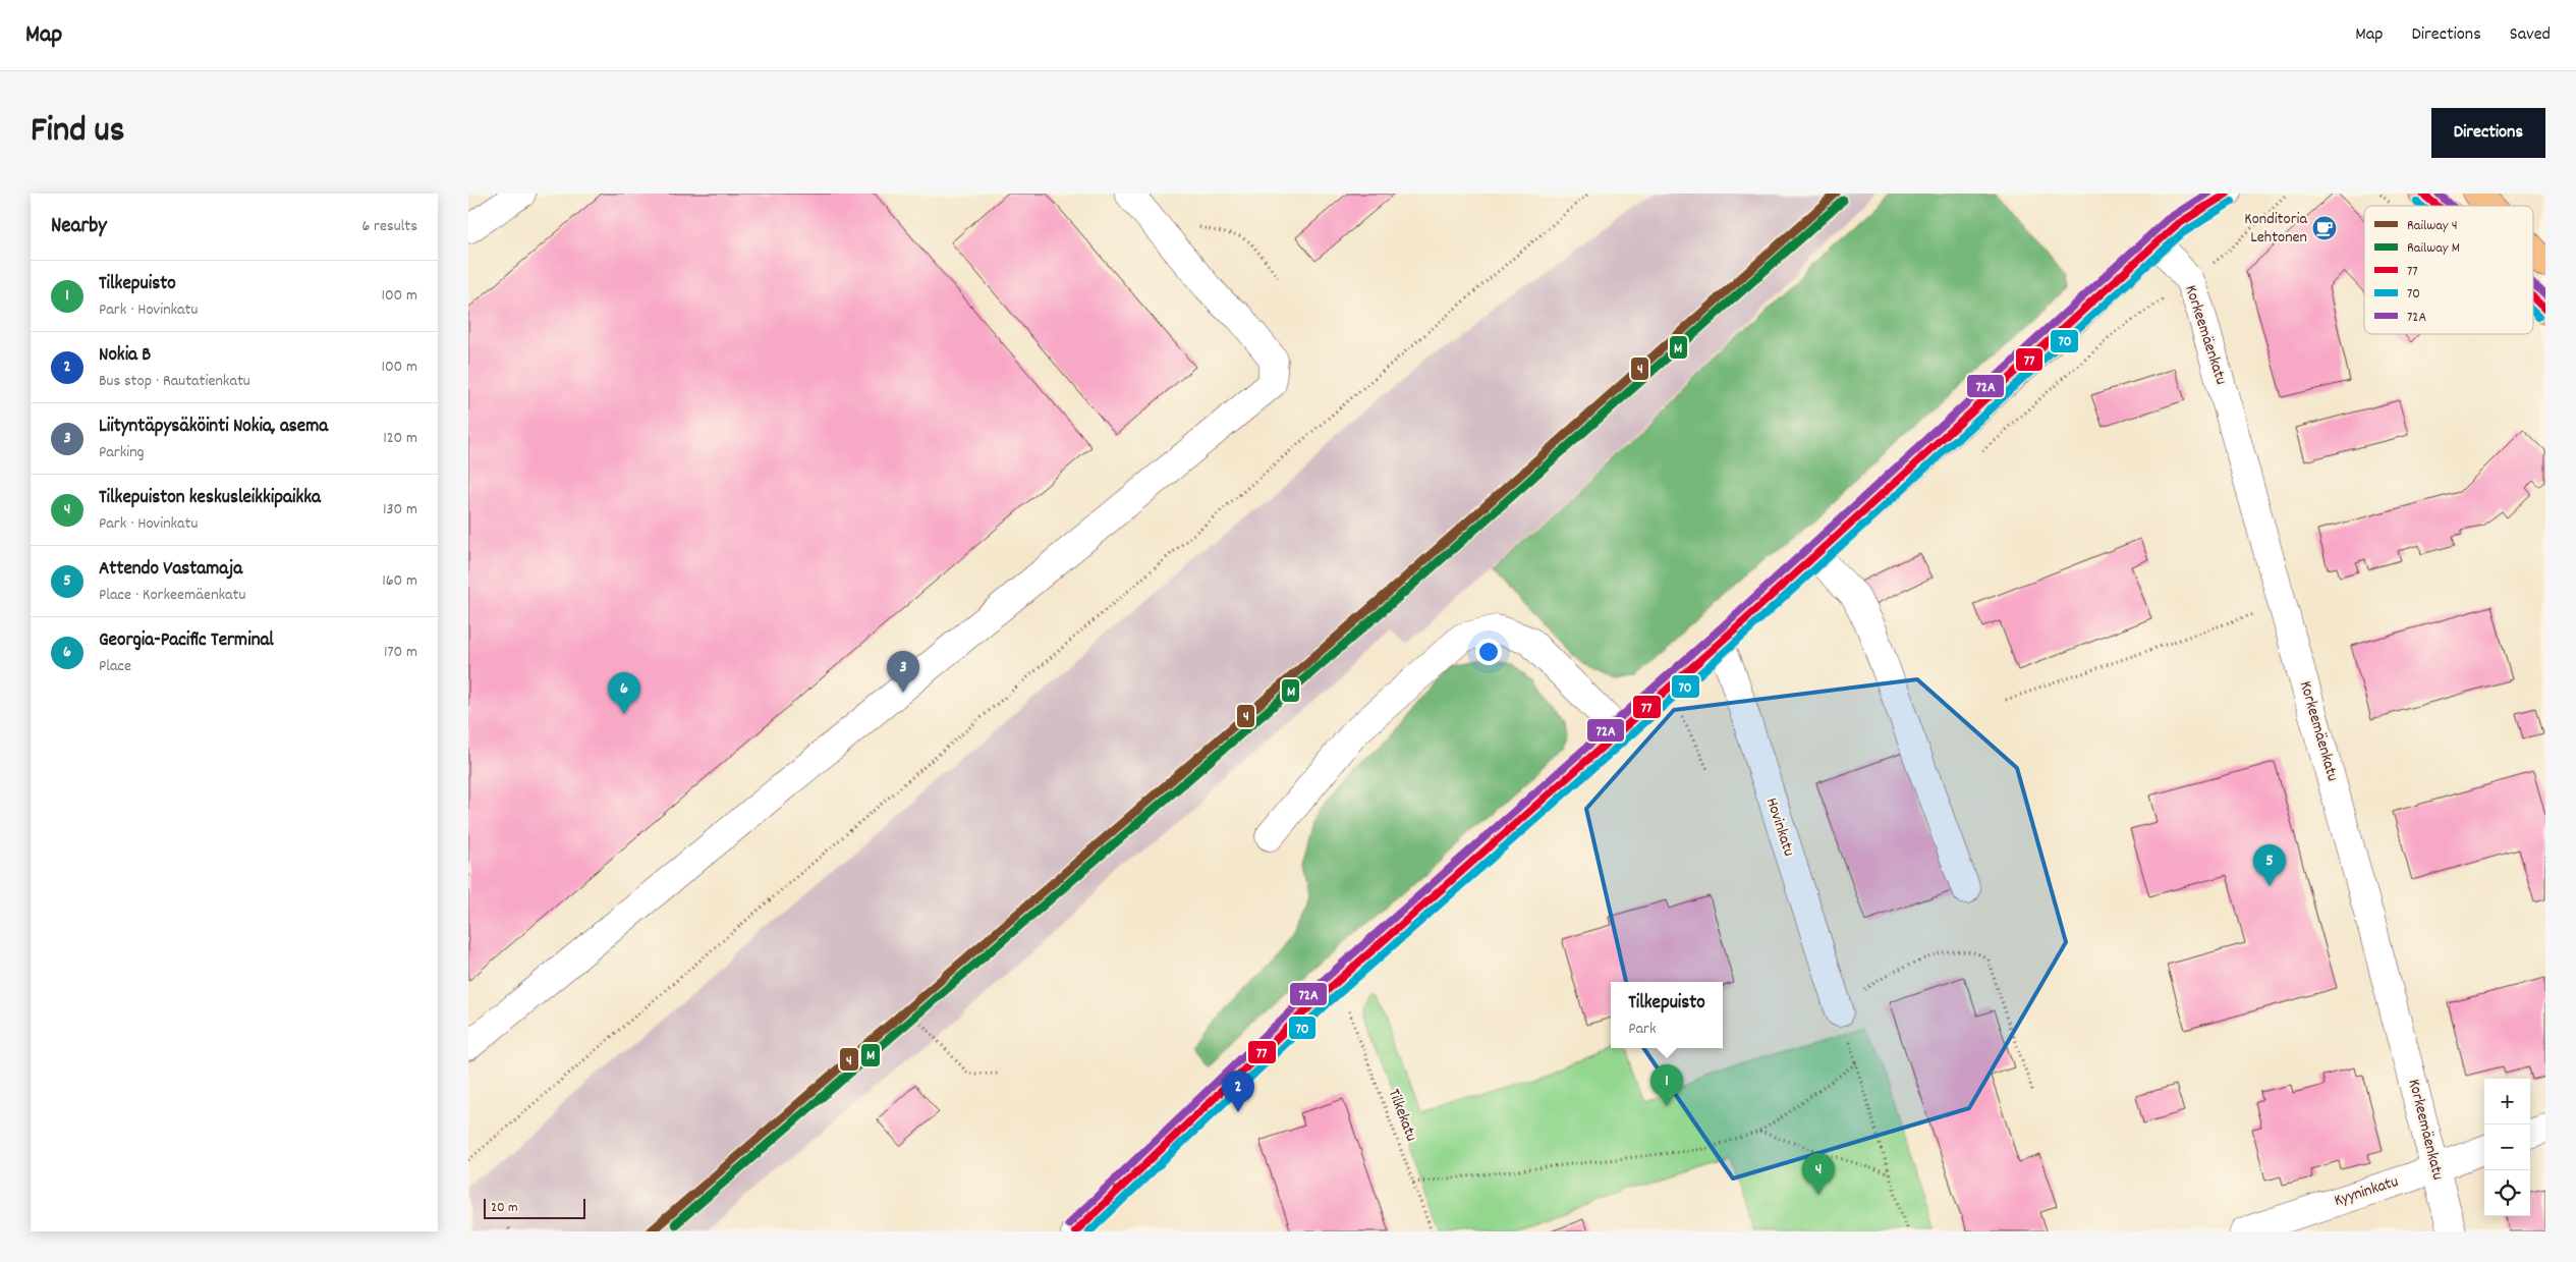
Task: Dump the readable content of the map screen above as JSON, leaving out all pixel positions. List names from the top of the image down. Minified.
{"streets":{"street":["Korkeemäenkatu","Hovinkatu","Kyyninkatu"],"path":["Tilkekatu"]},"crossings":[["Korkeemäenkatu","Kyyninkatu"]],"places":{"cafe":["Konditoria Lehtonen"]},"lines":["rail line 4","transit line 77","transit line 72A","rail line M","transit line 70"],"legend":["Railway 4","Railway M","77","70","72A"],"scale_bar":"20 m","page":{"header":"Map","nav":["Map","Directions","Saved"],"title":"Find us","buttons":"Directions","heading":["Nearby","6 results"],"list":[{"mark":"1","name":"Tilkepuisto","note":"Park · Hovinkatu","value":"100 m"},{"mark":"2","name":"Nokia B","note":"Bus stop · Rautatienkatu","value":"100 m"},{"mark":"3","name":"Liityntäpysäköinti Nokia, asema","note":"Parking","value":"120 m"},{"mark":"4","name":"Tilkepuiston keskusleikkipaikka","note":"Park · Hovinkatu","value":"130 m"},{"mark":"5","name":"Attendo Vastamaja","note":"Place · Korkeemäenkatu","value":"160 m"},{"mark":"6","name":"Georgia-Pacific Terminal","note":"Place","value":"170 m"}],"pins":["3","6","5","1","2","4"],"popup":["Tilkepuisto","Park"],"map_buttons":["+","−"],"scale":"20 m"}}
